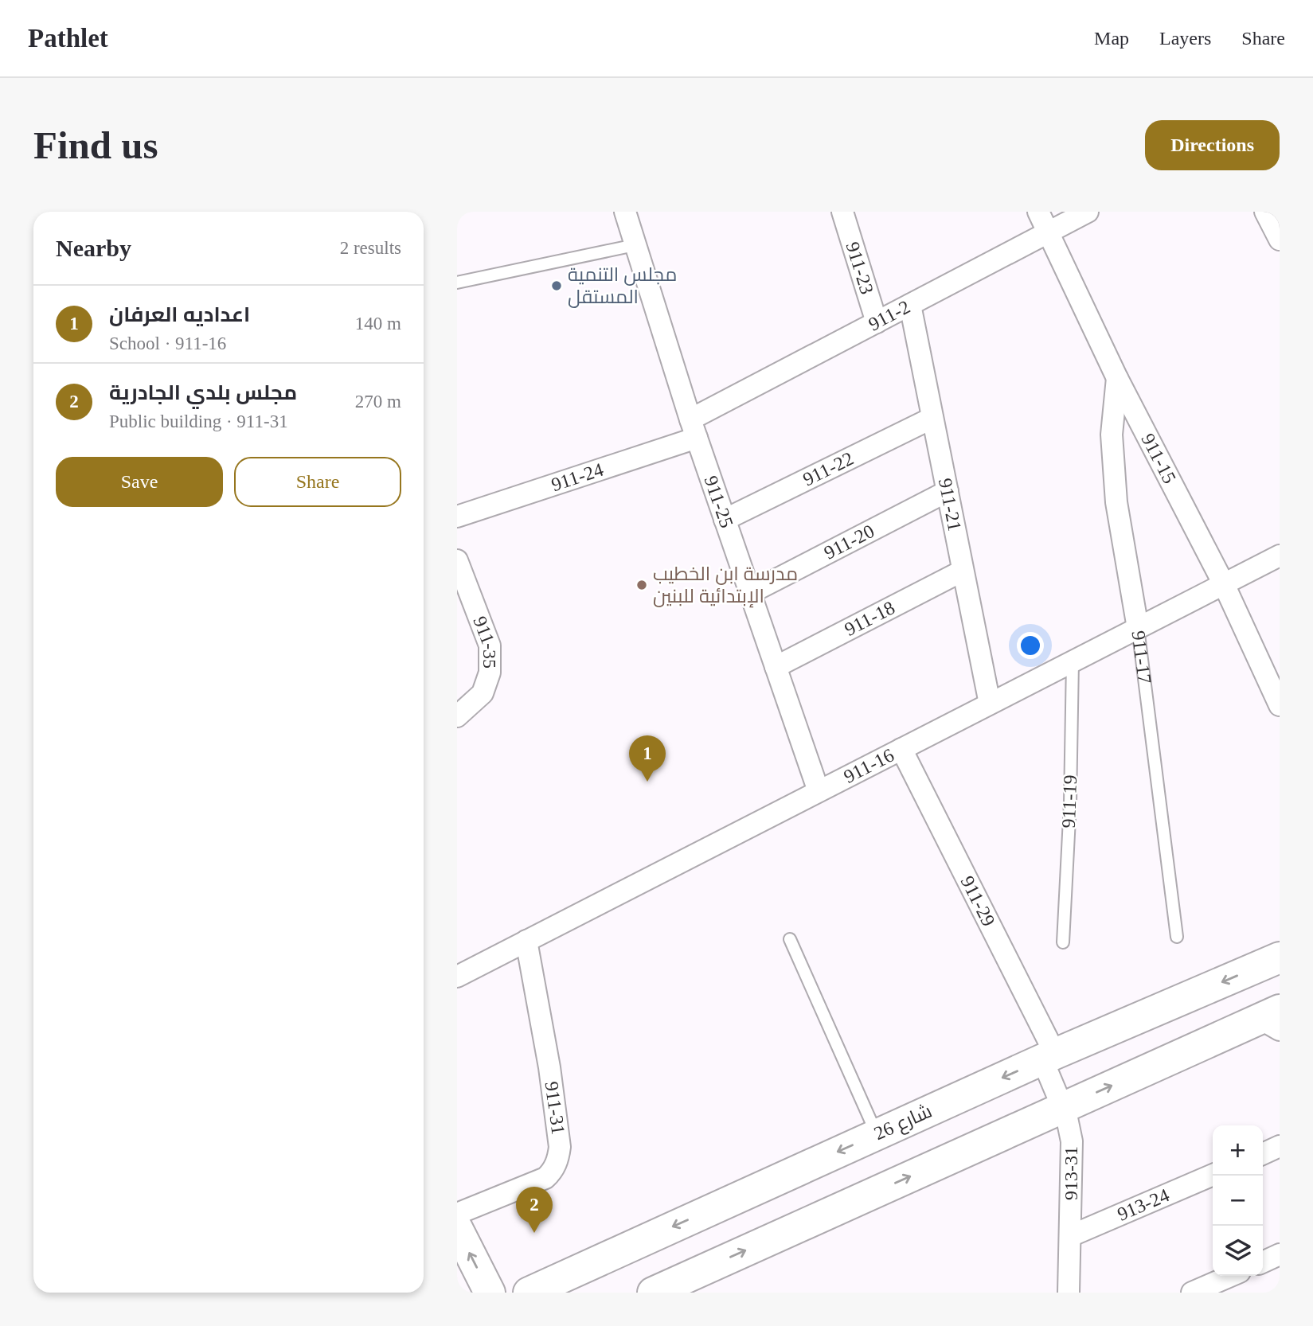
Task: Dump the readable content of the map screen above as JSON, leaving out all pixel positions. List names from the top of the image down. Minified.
{"streets":{"street":["911-23","911-2","911-15","911-22","911-24","911-25","911-21","911-20","911-18","911-35","911-17","911-16","911-29","911-31","شارع 26","913-31","913-24"],"lane":["911-19"]},"crossings":[["911-23","911-2"],["911-2","911-15"],["911-2","911-24"],["911-2","911-25"],["911-2","911-21"],["911-15","911-17"],["911-15","911-16"],["911-22","911-25"],["911-22","911-21"],["911-24","911-25"],["911-25","911-20"],["911-25","911-18"],["911-25","911-16"],["911-21","911-20"],["911-21","911-18"],["911-21","911-16"],["911-17","911-16"],["911-16","911-19"],["911-16","911-29"],["911-16","911-31"],["911-29","شارع 26"],["911-29","913-31"],["شارع 26","913-31"],["913-31","913-24"]],"places":["مجلس التنمية المستقل","مدرسة ابن الخطيب الإبتدائية للبنين"],"page":{"header":"Pathlet","nav":["Map","Layers","Share"],"buttons":["Directions",["Save","Share"]],"title":"Find us","heading":["Nearby","2 results"],"list":[{"mark":"1","name":"اعداديه العرفان","note":"School · 911-16","value":"140 m"},{"mark":"2","name":"مجلس بلدي الجادرية","note":"Public building · 911-31","value":"270 m"}],"pins":["1","2"],"map_buttons":["+","−"]}}
